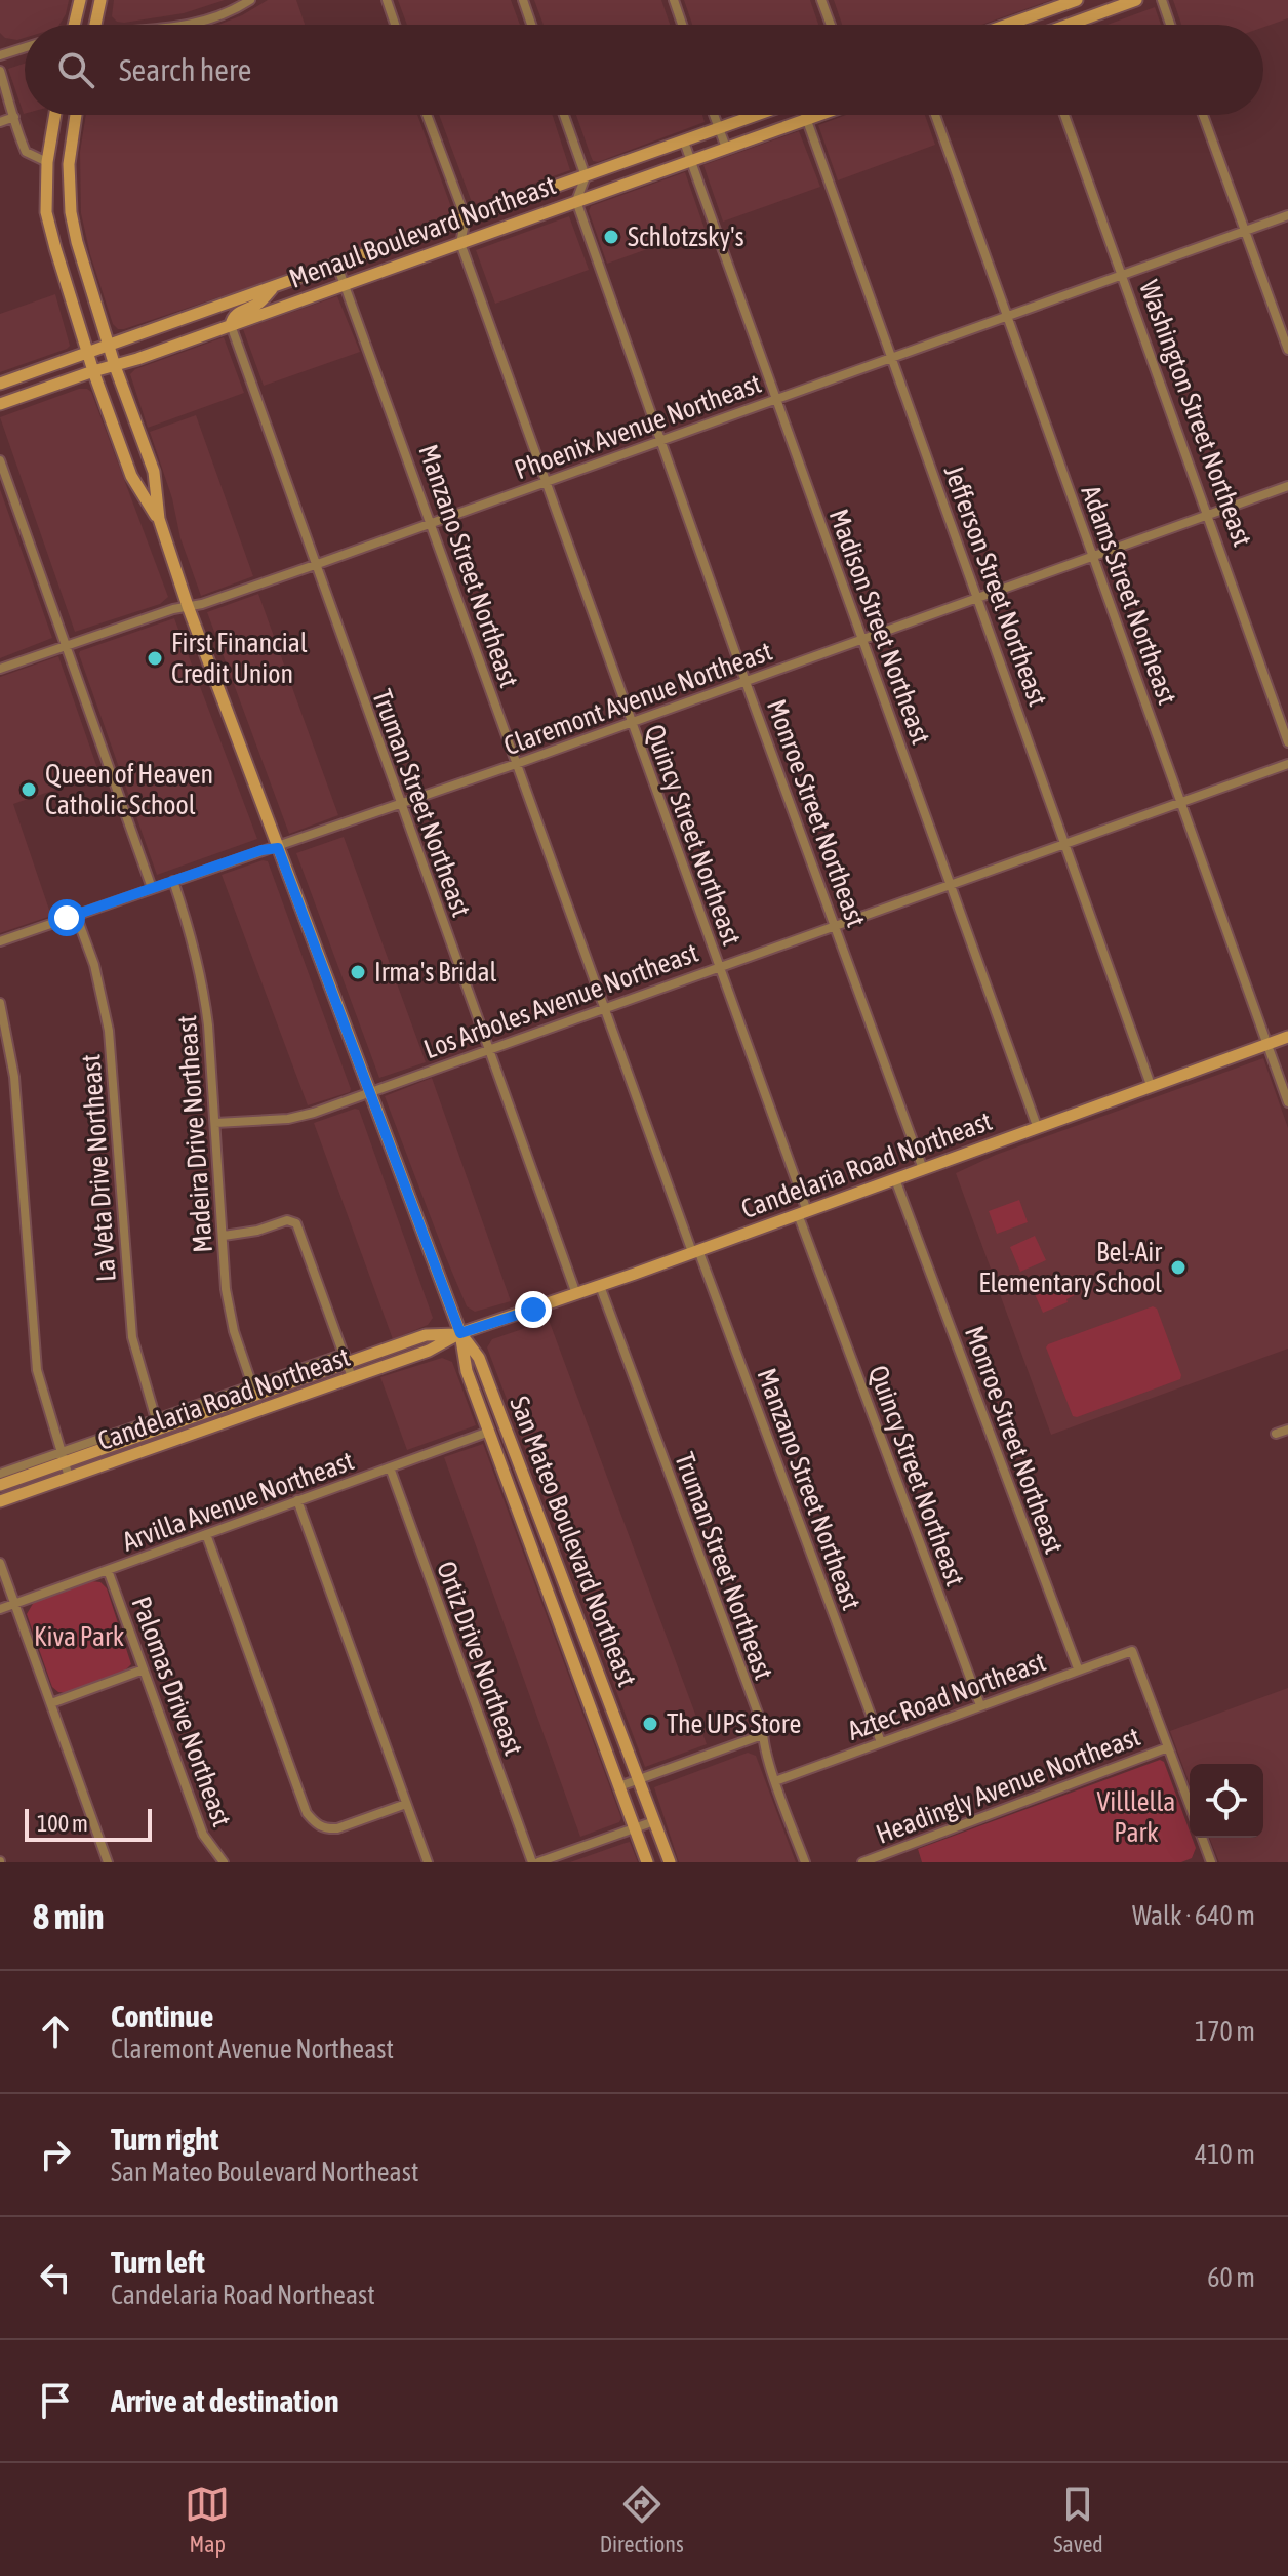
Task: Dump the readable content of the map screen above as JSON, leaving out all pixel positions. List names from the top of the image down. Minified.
{"streets":{"main road":["Menaul Boulevard Northeast","Candelaria Road Northeast","San Mateo Boulevard Northeast"],"street":["Washington Street Northeast","Phoenix Avenue Northeast","Manzano Street Northeast","Jefferson Street Northeast","Adams Street Northeast","Madison Street Northeast","Claremont Avenue Northeast","Truman Street Northeast","Monroe Street Northeast","Quincy Street Northeast","Los Arboles Avenue Northeast","Madeira Drive Northeast","La Veta Drive Northeast","Arvilla Avenue Northeast","Ortiz Drive Northeast","Aztec Road Northeast","Palomas Drive Northeast","Headingly Avenue Northeast"]},"crossings":[["Menaul Boulevard Northeast","Manzano Street Northeast"],["Menaul Boulevard Northeast","Jefferson Street Northeast"],["Menaul Boulevard Northeast","Madison Street Northeast"],["Menaul Boulevard Northeast","Truman Street Northeast"],["Menaul Boulevard Northeast","Monroe Street Northeast"],["Menaul Boulevard Northeast","Quincy Street Northeast"],["Menaul Boulevard Northeast","San Mateo Boulevard Northeast"],["Washington Street Northeast","Phoenix Avenue Northeast"],["Washington Street Northeast","Claremont Avenue Northeast"],["Phoenix Avenue Northeast","Manzano Street Northeast"],["Phoenix Avenue Northeast","Jefferson Street Northeast"],["Phoenix Avenue Northeast","Adams Street Northeast"],["Phoenix Avenue Northeast","Madison Street Northeast"],["Phoenix Avenue Northeast","Truman Street Northeast"],["Phoenix Avenue Northeast","Monroe Street Northeast"],["Phoenix Avenue Northeast","Quincy Street Northeast"],["Phoenix Avenue Northeast","San Mateo Boulevard Northeast"],["Manzano Street Northeast","Claremont Avenue Northeast"],["Manzano Street Northeast","Los Arboles Avenue Northeast"],["Manzano Street Northeast","Candelaria Road Northeast"],["Manzano Street Northeast","Aztec Road Northeast"],["Jefferson Street Northeast","Claremont Avenue Northeast"],["Jefferson Street Northeast","Los Arboles Avenue Northeast"],["Jefferson Street Northeast","Candelaria Road Northeast"],["Adams Street Northeast","Claremont Avenue Northeast"],["Adams Street Northeast","Los Arboles Avenue Northeast"],["Adams Street Northeast","Candelaria Road Northeast"],["Madison Street Northeast","Claremont Avenue Northeast"],["Madison Street Northeast","Los Arboles Avenue Northeast"],["Madison Street Northeast","Candelaria Road Northeast"],["Claremont Avenue Northeast","Truman Street Northeast"],["Claremont Avenue Northeast","Monroe Street Northeast"],["Claremont Avenue Northeast","Quincy Street Northeast"],["Claremont Avenue Northeast","Madeira Drive Northeast"],["Claremont Avenue Northeast","La Veta Drive Northeast"],["Claremont Avenue Northeast","San Mateo Boulevard Northeast"],["Truman Street Northeast","Los Arboles Avenue Northeast"],["Truman Street Northeast","Candelaria Road Northeast"],["Truman Street Northeast","Aztec Road Northeast"],["Monroe Street Northeast","Los Arboles Avenue Northeast"],["Monroe Street Northeast","Candelaria Road Northeast"],["Monroe Street Northeast","Aztec Road Northeast"],["Quincy Street Northeast","Los Arboles Avenue Northeast"],["Quincy Street Northeast","Candelaria Road Northeast"],["Quincy Street Northeast","Aztec Road Northeast"],["Los Arboles Avenue Northeast","Madeira Drive Northeast"],["Los Arboles Avenue Northeast","San Mateo Boulevard Northeast"],["Candelaria Road Northeast","San Mateo Boulevard Northeast"],["Arvilla Avenue Northeast","San Mateo Boulevard Northeast"],["Arvilla Avenue Northeast","Ortiz Drive Northeast"],["Arvilla Avenue Northeast","Palomas Drive Northeast"],["Aztec Road Northeast","Headingly Avenue Northeast"]],"parks":["Kiva Park","Villlella Park"],"places":["Schlotzsky's","First Financial Credit Union","Queen of Heaven Catholic School","Irma's Bridal","Bel-Air Elementary School","The UPS Store"],"scale_bar":"100 m","page":{"search":"Search here","scale":"100 m","heading":["8 min","Walk · 640 m"],"list":[["Continue","Claremont Avenue Northeast","170 m"],["Turn right","San Mateo Boulevard Northeast","410 m"],["Turn left","Candelaria Road Northeast","60 m"],"Arrive at destination"],"nav":["Map","Directions","Saved"]}}
